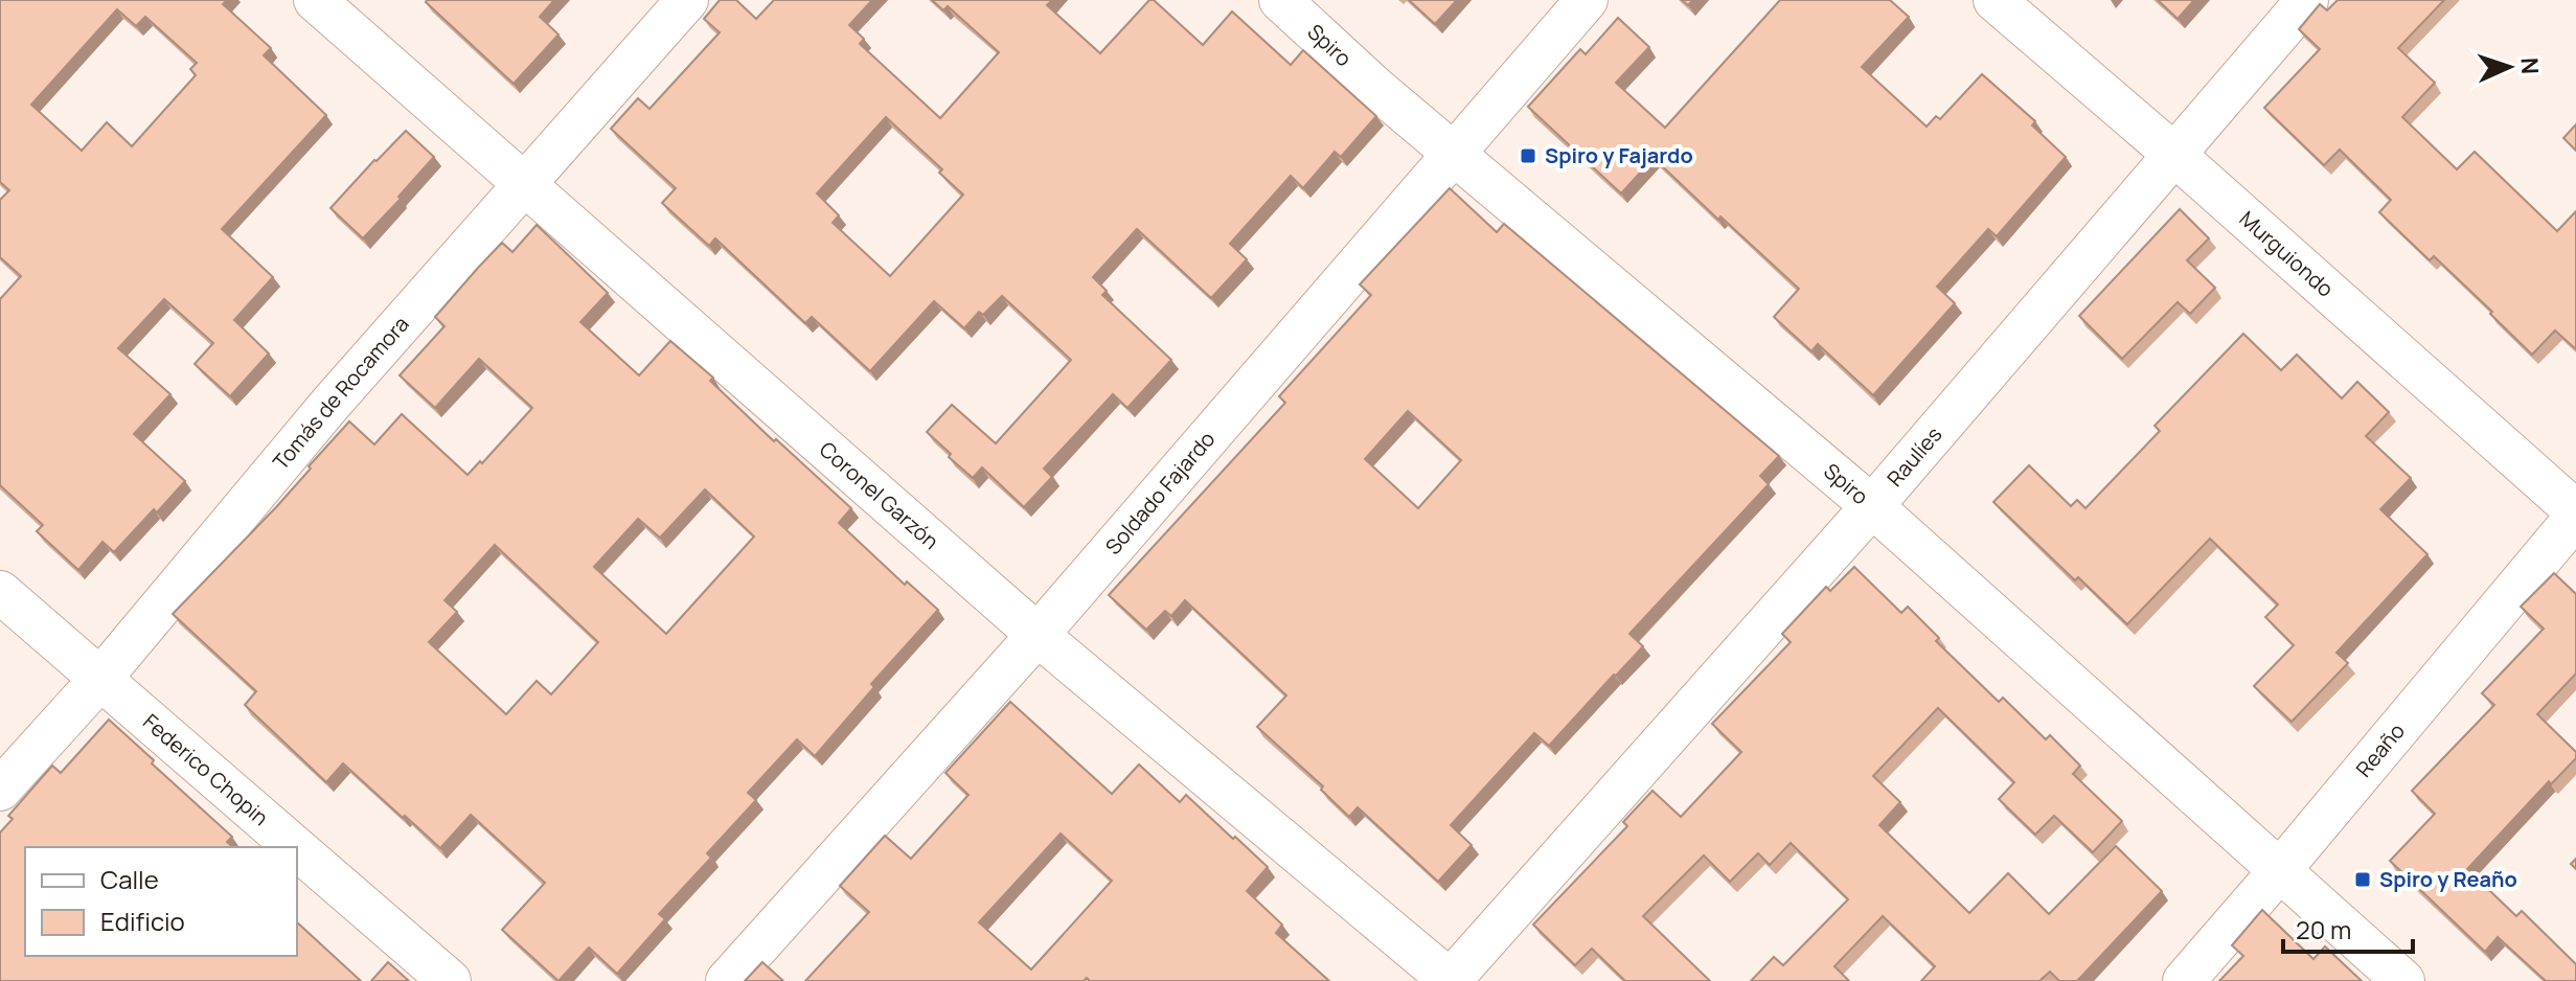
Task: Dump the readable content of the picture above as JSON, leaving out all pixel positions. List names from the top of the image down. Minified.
{"streets":{"street":["Spiro","Murguiondo","Tomás de Rocamora","Raulíes","Soldado Fajardo","Coronel Garzón","Reaño","Federico Chopin"]},"crossings":[["Spiro","Raulíes"],["Spiro","Soldado Fajardo"],["Spiro","Reaño"],["Murguiondo","Raulíes"],["Murguiondo","Reaño"],["Tomás de Rocamora","Coronel Garzón"],["Tomás de Rocamora","Federico Chopin"],["Raulíes","Coronel Garzón"],["Soldado Fajardo","Coronel Garzón"]],"places":{"transit":["Spiro y Fajardo","Spiro y Reaño"]},"legend":["Calle","Edificio"],"scale_bar":"20 m","north":"right"}
